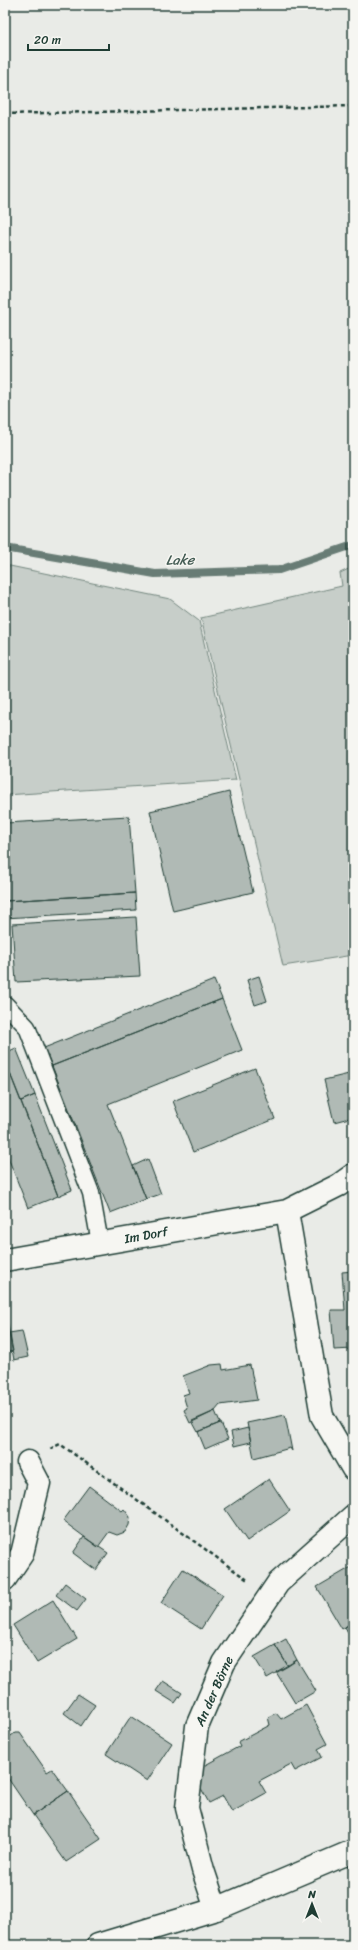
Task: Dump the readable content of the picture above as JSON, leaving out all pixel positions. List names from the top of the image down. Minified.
{"streets":{"street":["Im Dorf","An der Börne"]},"water":["Lake"],"scale_bar":"20 m","north":"top"}
